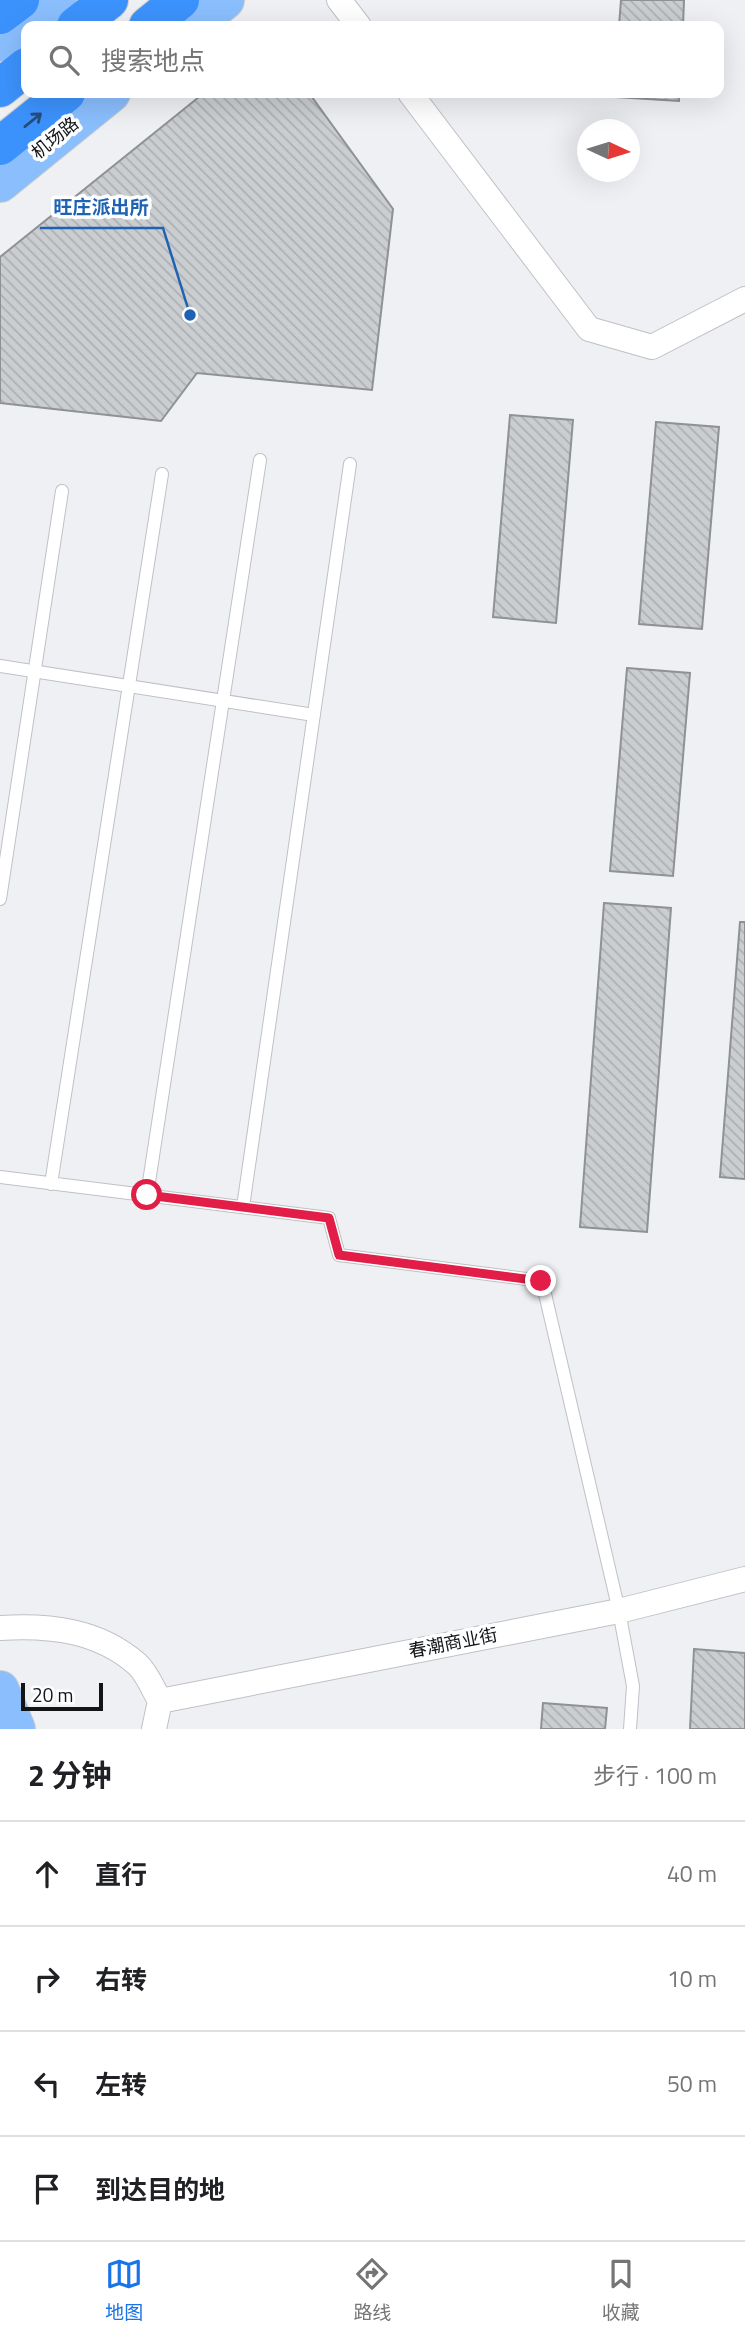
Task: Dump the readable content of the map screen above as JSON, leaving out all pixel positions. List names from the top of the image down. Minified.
{"streets":{"main road":["机场路"],"street":["春潮商业街"]},"places":["旺庄派出所"],"scale_bar":"20 m","north":"right","page":{"search":"搜索地点","scale":"20 m","heading":["2 分钟","步行 · 100 m"],"list":[["直行","40 m"],["右转","10 m"],["左转","50 m"],"到达目的地"],"nav":["地图","路线","收藏"]}}
